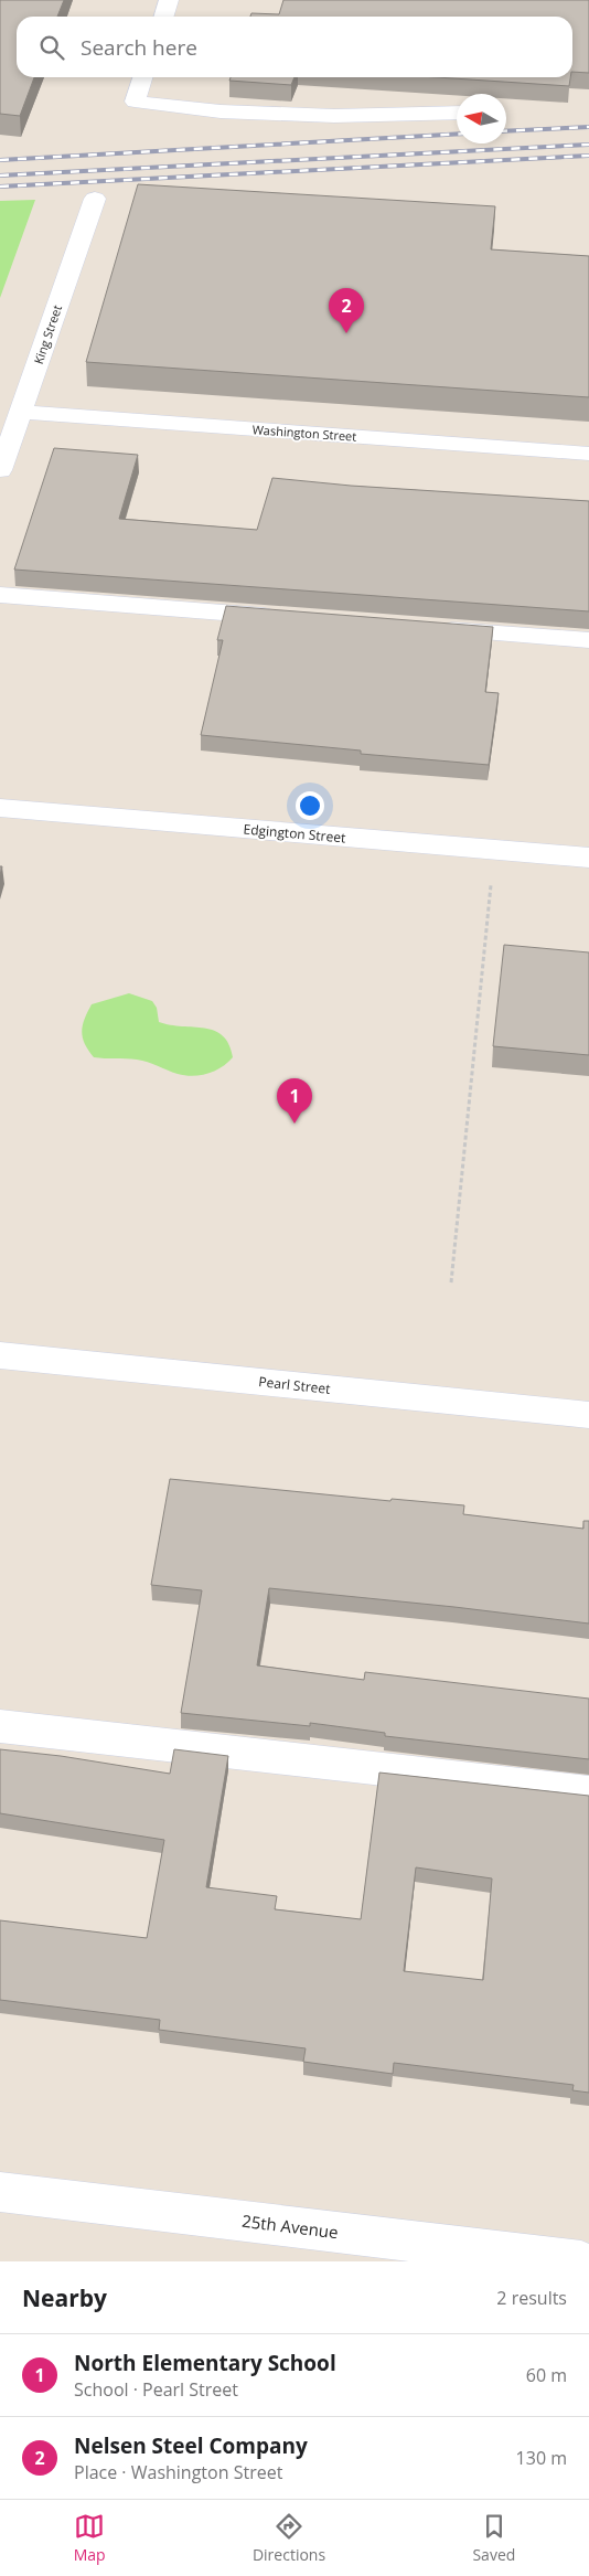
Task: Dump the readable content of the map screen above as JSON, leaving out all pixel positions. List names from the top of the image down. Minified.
{"streets":{"street":["King Street","Washington Street","Edgington Street","Pearl Street","25th Avenue"]},"crossings":[["King Street","Washington Street"]],"north":"left","page":{"search":"Search here","pins":["2","1"],"heading":["Nearby","2 results"],"list":[{"mark":"1","name":"North Elementary School","note":"School · Pearl Street","value":"60 m"},{"mark":"2","name":"Nelsen Steel Company","note":"Place · Washington Street","value":"130 m"}],"nav":["Map","Directions","Saved"]}}
